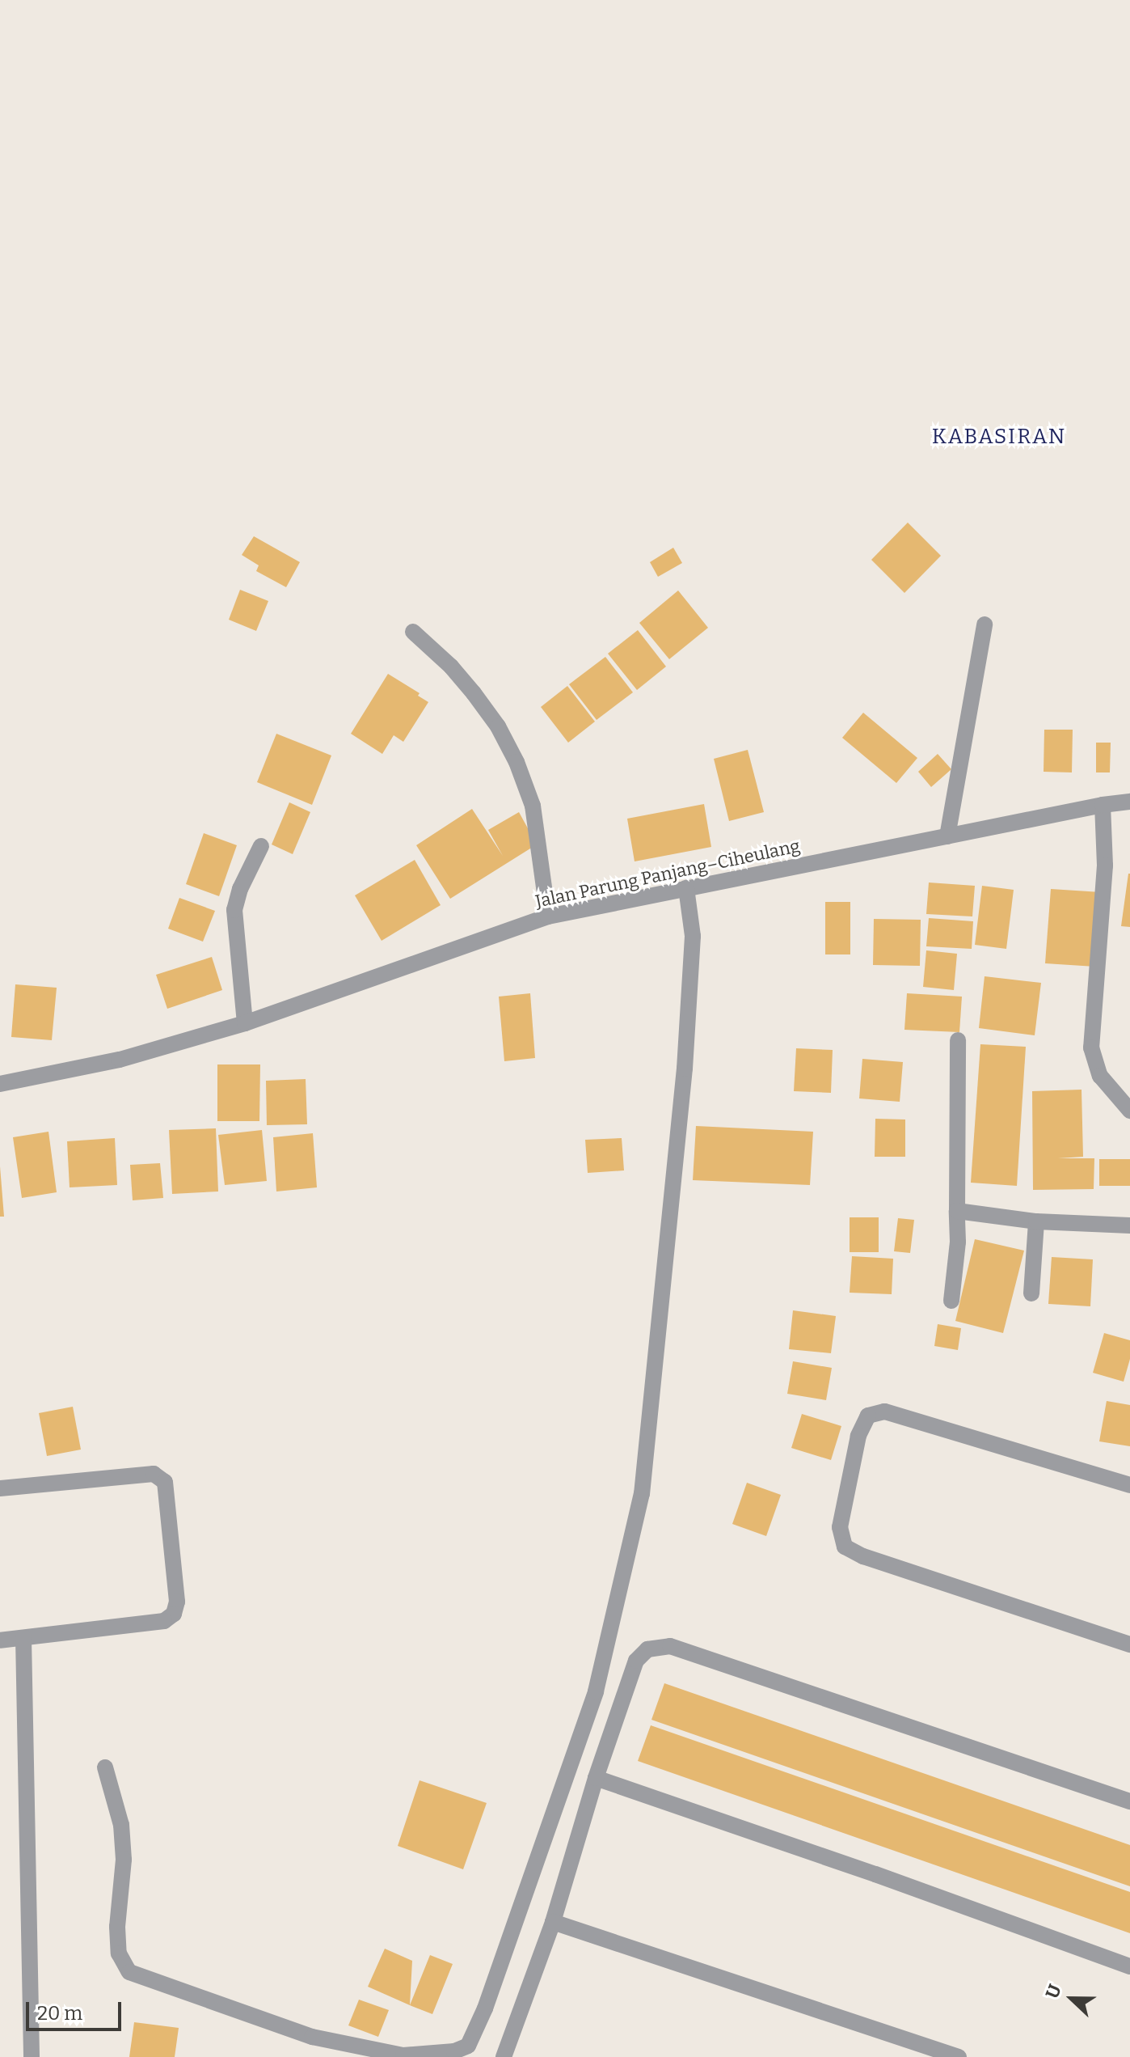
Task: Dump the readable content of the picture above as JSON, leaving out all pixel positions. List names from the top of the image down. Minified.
{"streets":{"street":["Jalan Parung Panjang–Ciheulang"]},"districts":["KABASIRAN"],"scale_bar":"20 m","north":"left"}
